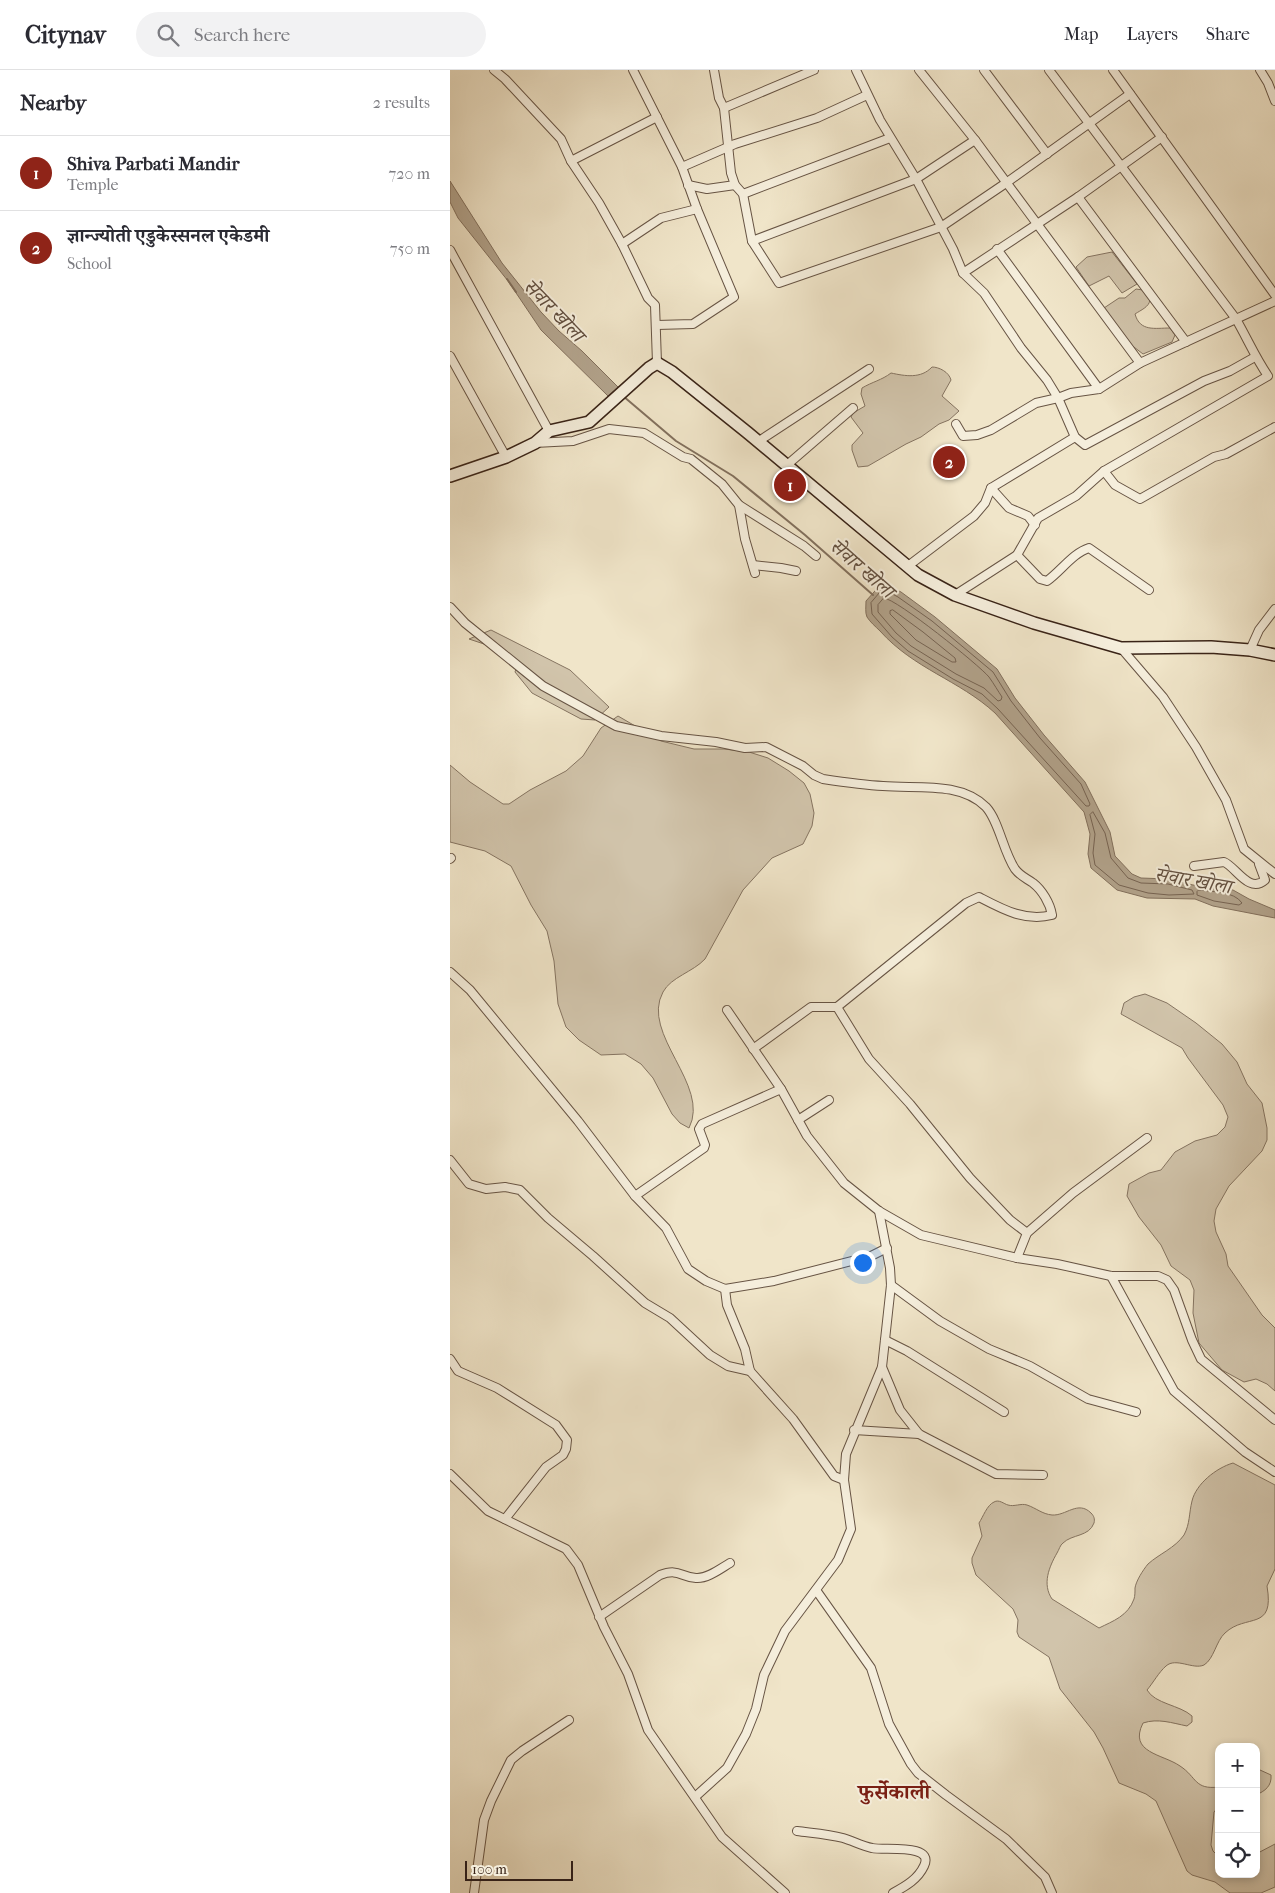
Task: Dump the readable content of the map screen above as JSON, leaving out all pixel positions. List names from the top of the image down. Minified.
{"districts":["फुर्सेकाली"],"water":["सेवार खोला"],"scale_bar":"100 m","page":{"header":"Citynav","search":"Search here","nav":["Map","Layers","Share"],"heading":["Nearby","2 results"],"list":[{"mark":"1","name":"Shiva Parbati Mandir","note":"Temple","value":"720 m"},{"mark":"2","name":"ज्ञान्ज्योती एडुकेस्सनल एकेडमी","note":"School","value":"750 m"}],"pins":["2","1"],"map_buttons":["+","−"],"scale":"100 m"}}
